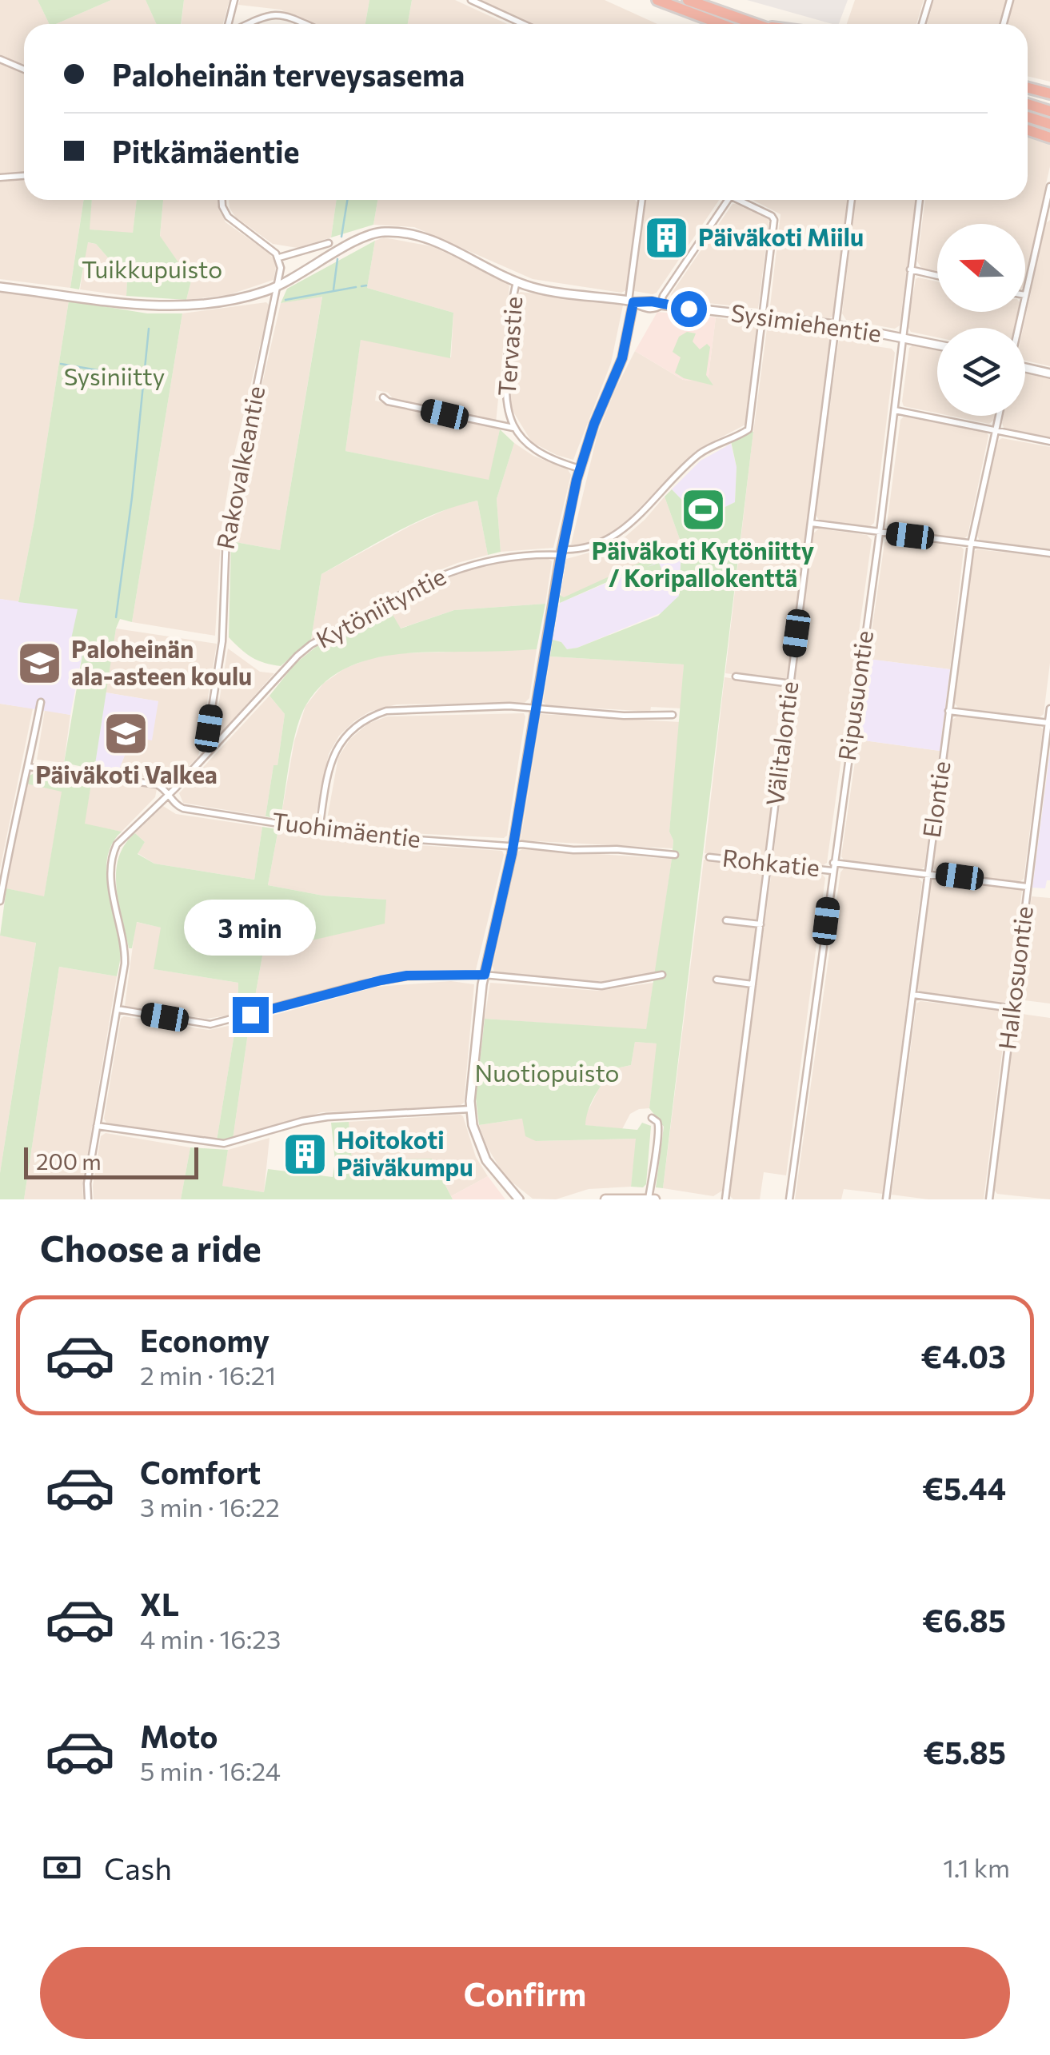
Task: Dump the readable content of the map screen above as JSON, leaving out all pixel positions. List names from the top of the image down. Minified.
{"streets":{"street":["Sysimiehentie","Tervastie","Rakovalkeantie","Kytöniityntie","Ripusuontie","Välitalontie","Elontie","Tuohimäentie","Rohkatie","Halkosuontie"]},"crossings":[["Sysimiehentie","Tervastie"],["Sysimiehentie","Rakovalkeantie"],["Sysimiehentie","Kytöniityntie"],["Sysimiehentie","Ripusuontie"],["Sysimiehentie","Välitalontie"],["Rakovalkeantie","Kytöniityntie"],["Kytöniityntie","Tuohimäentie"],["Ripusuontie","Rohkatie"],["Välitalontie","Rohkatie"],["Elontie","Rohkatie"],["Rohkatie","Halkosuontie"]],"parks":["Tuikkupuisto","Sysiniitty","Nuotiopuisto"],"places":{"building":["Päiväkoti Miilu","Hoitokoti Päiväkumpu"],"sports":["Päiväkoti Kytöniitty / Koripallokenttä"],"school or university":["Paloheinän ala-asteen koulu","Päiväkoti Valkea"]},"scale_bar":"200 m","north":"left","page":{"banner":["Paloheinän terveysasema","Pitkämäentie"],"bubble":"3 min","scale":"200 m","heading":"Choose a ride","list":[{"name":"Economy","note":"2 min · 16:21","value":"€4.03"},{"name":"Comfort","note":"3 min · 16:22","value":"€5.44"},{"name":"XL","note":"4 min · 16:23","value":"€6.85"},{"name":"Moto","note":"5 min · 16:24","value":"€5.85"}],"pay":["Cash","1.1 km"],"buttons":"Confirm"}}
